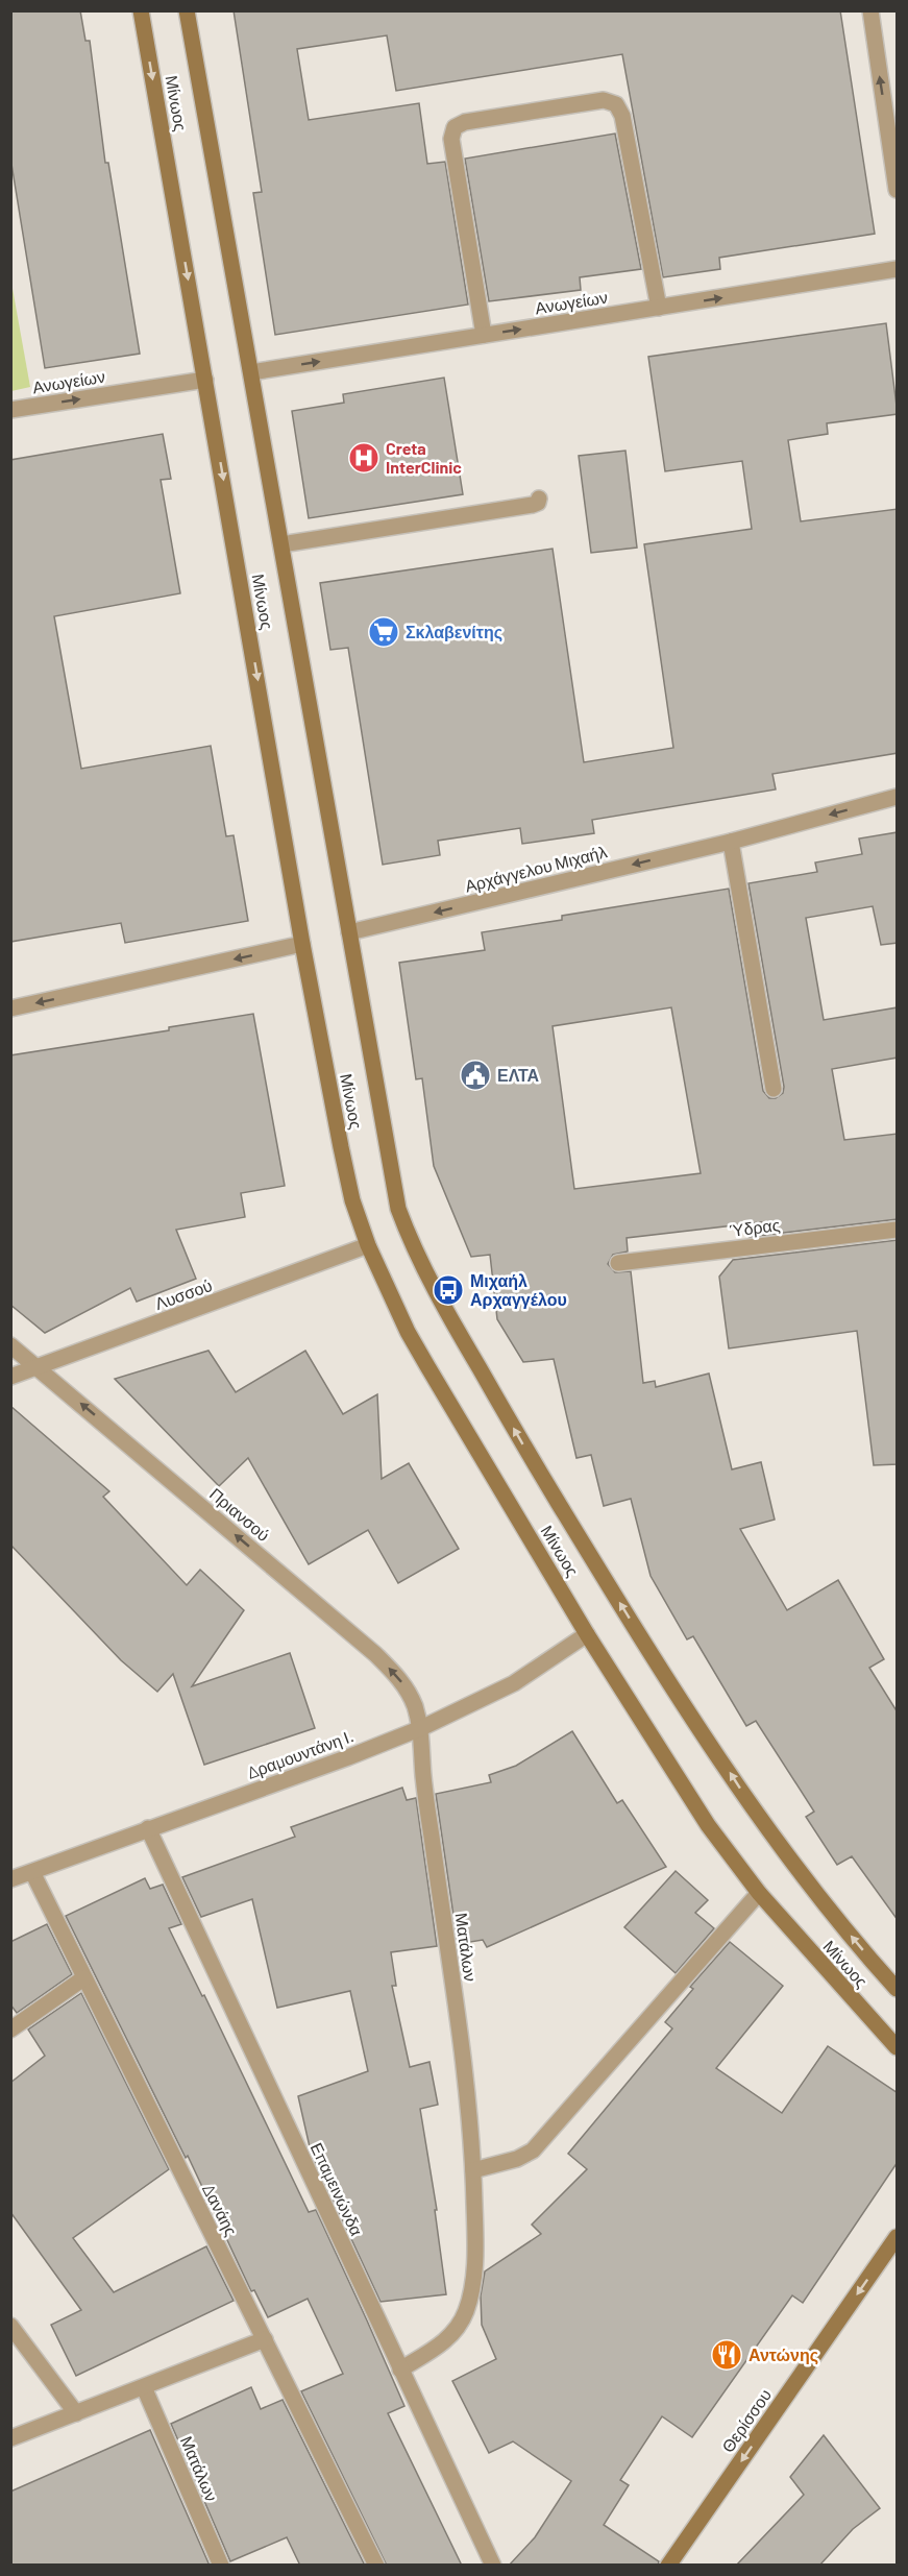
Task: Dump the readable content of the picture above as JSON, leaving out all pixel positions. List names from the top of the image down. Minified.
{"streets":{"main road":["Μίνωος","Θερίσσου"],"street":["Ανωγείων","Αρχάγγελου Μιχαήλ","Ύδρας","Λυσσού","Πριανσού","Δραμουντάνη Ι.","Ματάλων","Επαμεινώνδα","Δανάης"]},"crossings":[["Μίνωος","Ανωγείων"],["Μίνωος","Αρχάγγελου Μιχαήλ"],["Μίνωος","Λυσσού"],["Μίνωος","Δραμουντάνη Ι."],["Λυσσού","Πριανσού"],["Πριανσού","Δραμουντάνη Ι."],["Πριανσού","Ματάλων"],["Δραμουντάνη Ι.","Ματάλων"],["Δραμουντάνη Ι.","Επαμεινώνδα"],["Δραμουντάνη Ι.","Δανάης"],["Ματάλων","Επαμεινώνδα"]],"one_way":["Ανωγείων","Αρχάγγελου Μιχαήλ","Πριανσού","Θερίσσου"],"places":{"hospital":["Creta InterClinic"],"supermarket":["Σκλαβενίτης"],"public building":["ΕΛΤΑ"],"bus stop":["Μιχαήλ Αρχαγγέλου"],"restaurant":["Αντώνης"]}}
